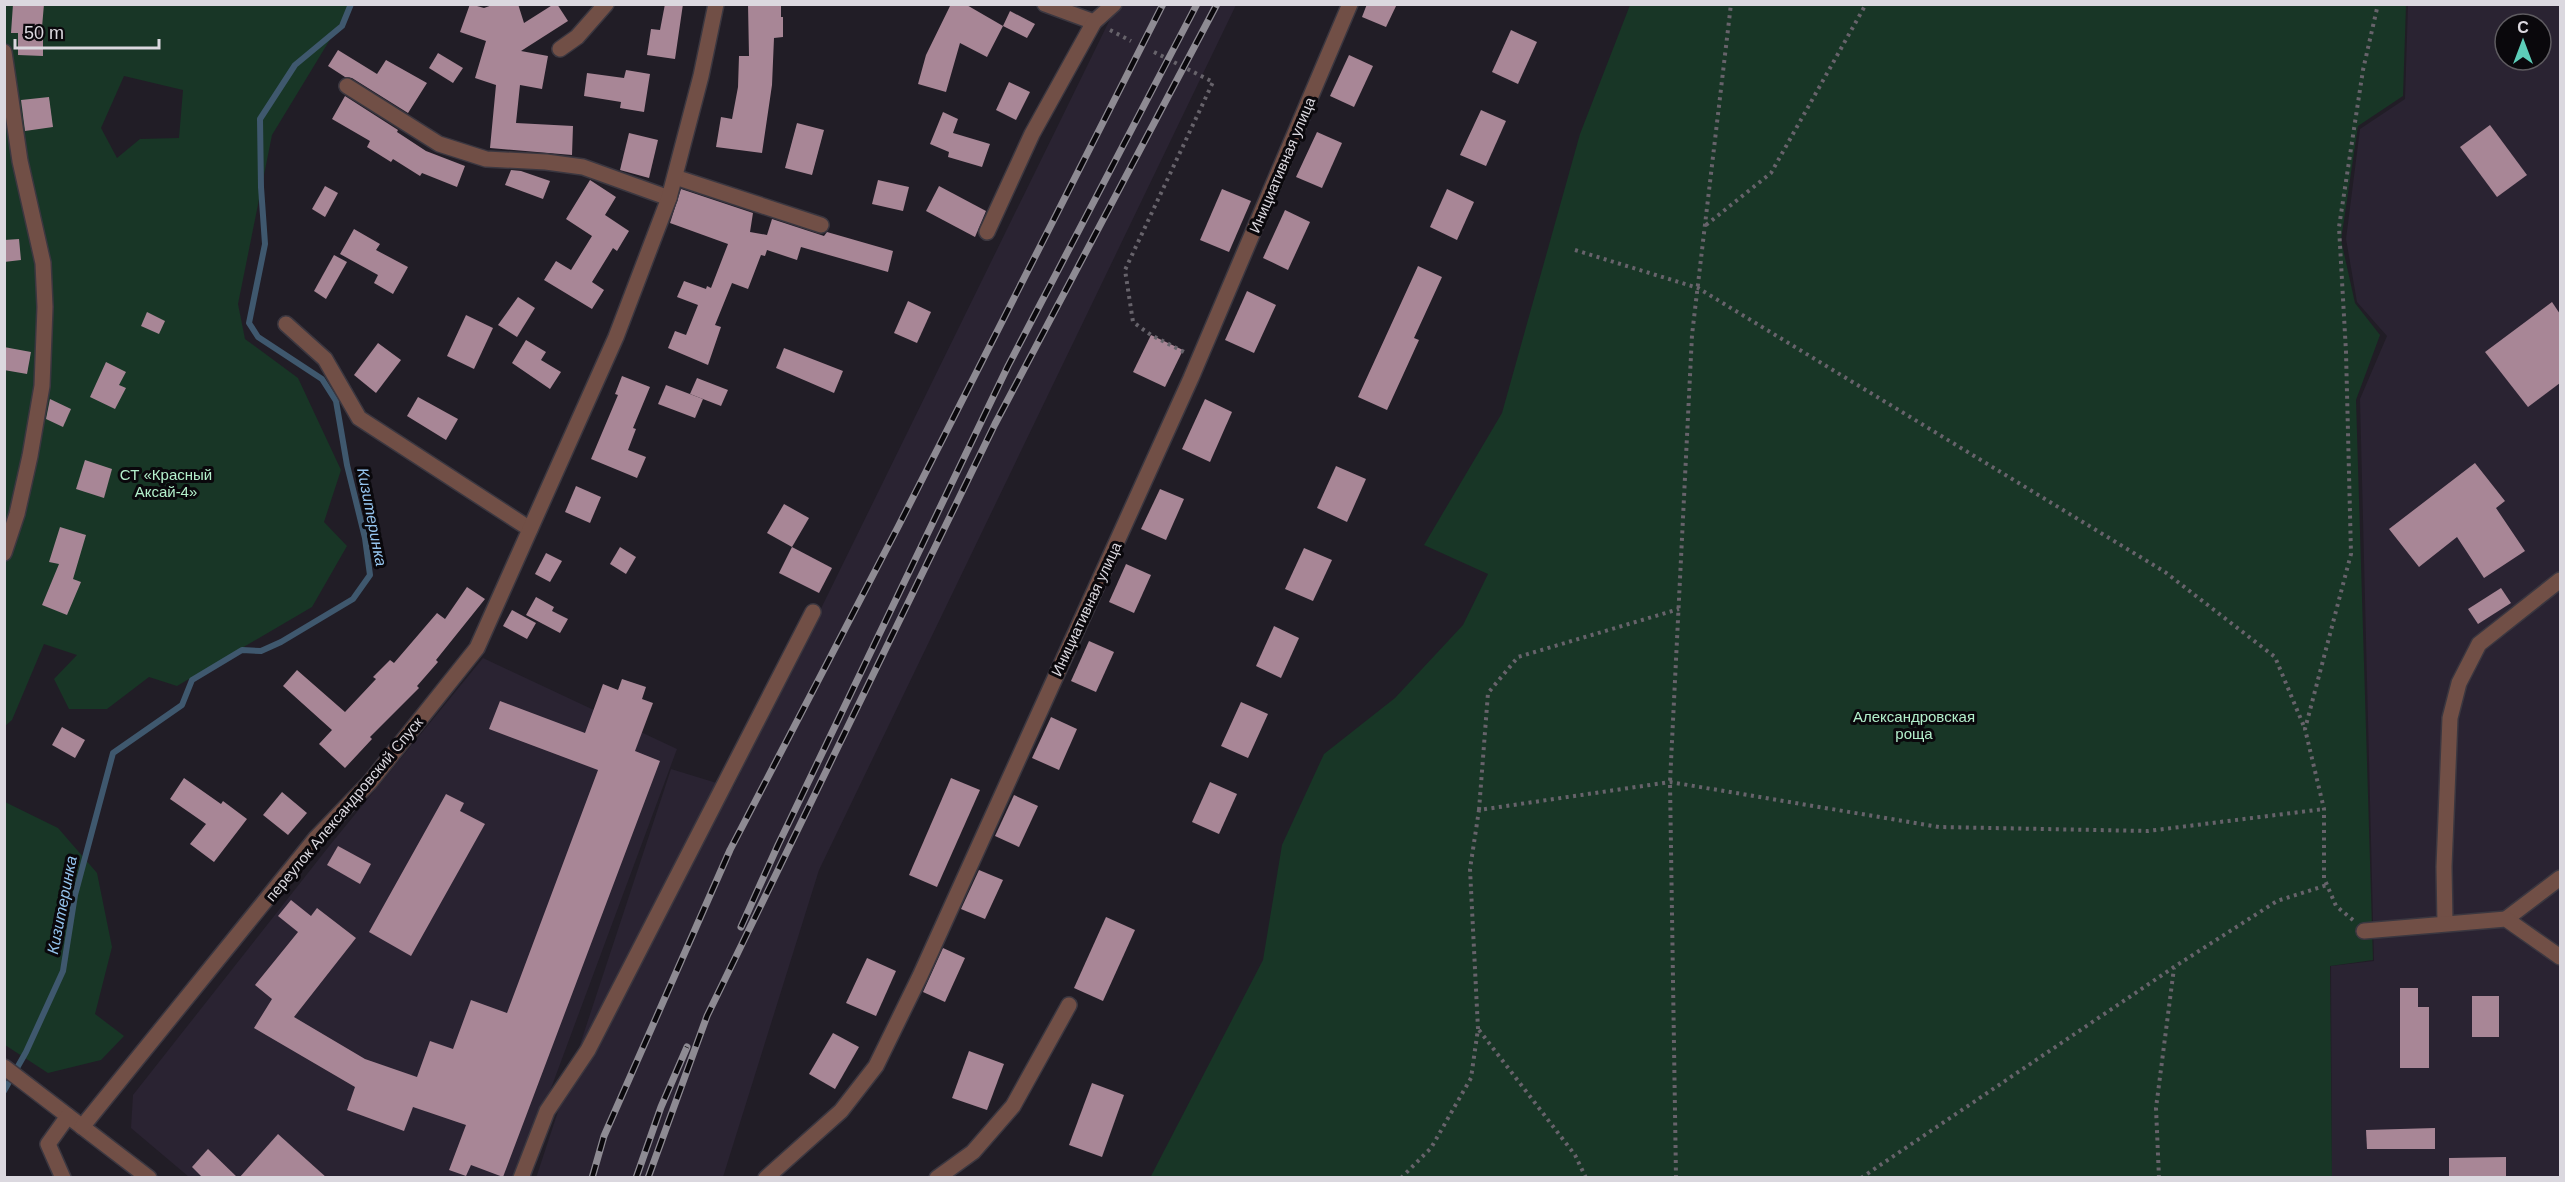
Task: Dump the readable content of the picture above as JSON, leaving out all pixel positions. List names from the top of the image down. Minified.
{"streets":{"street":["Инициативная улица","переулок Александровский Спуск"]},"water":["Кизитеринка"],"parks":["СТ «Красный Аксай-4»","Александровская роща"],"scale_bar":"50 m","north":"top"}
